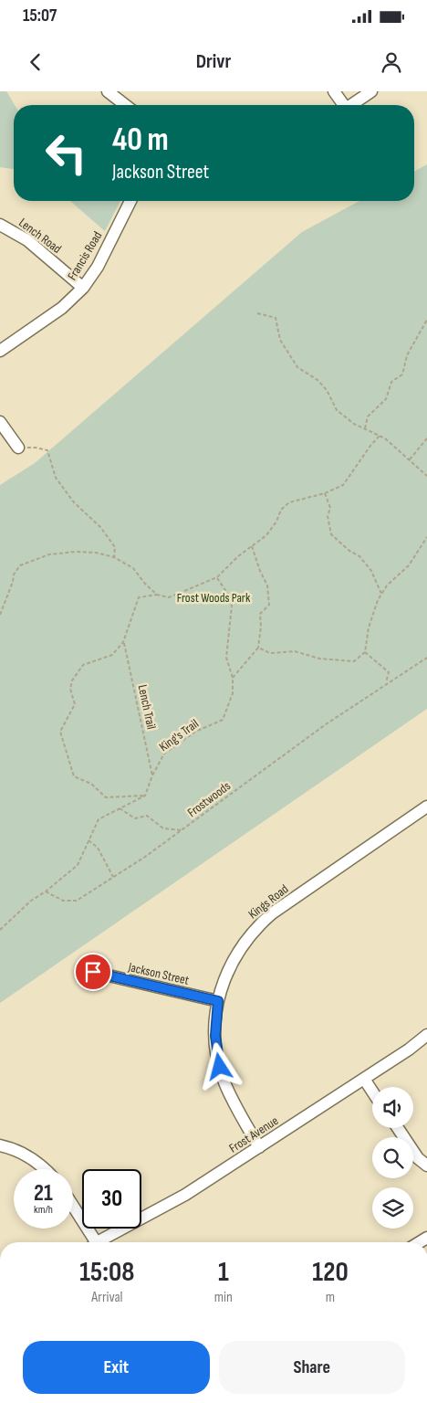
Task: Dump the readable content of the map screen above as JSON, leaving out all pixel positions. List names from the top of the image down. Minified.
{"streets":{"street":["Lench Road","Francis Road","Kings Road","Jackson Street","Frost Avenue"],"path":["Lench Trail","King's Trail","Frostwoods"]},"crossings":[["Lench Road","Francis Road"],["Lench Trail","King's Trail"],["Kings Road","Jackson Street"],["Kings Road","Frost Avenue"]],"parks":["Frost Woods Park"],"page":{"status":"15:07","header":"Drivr","turn":["40 m","Jackson Street"],"speed":"21 km/h","limit":"30","eta":["15:08","Arrival","1","min","120","m"],"buttons":["Exit","Share"]}}
